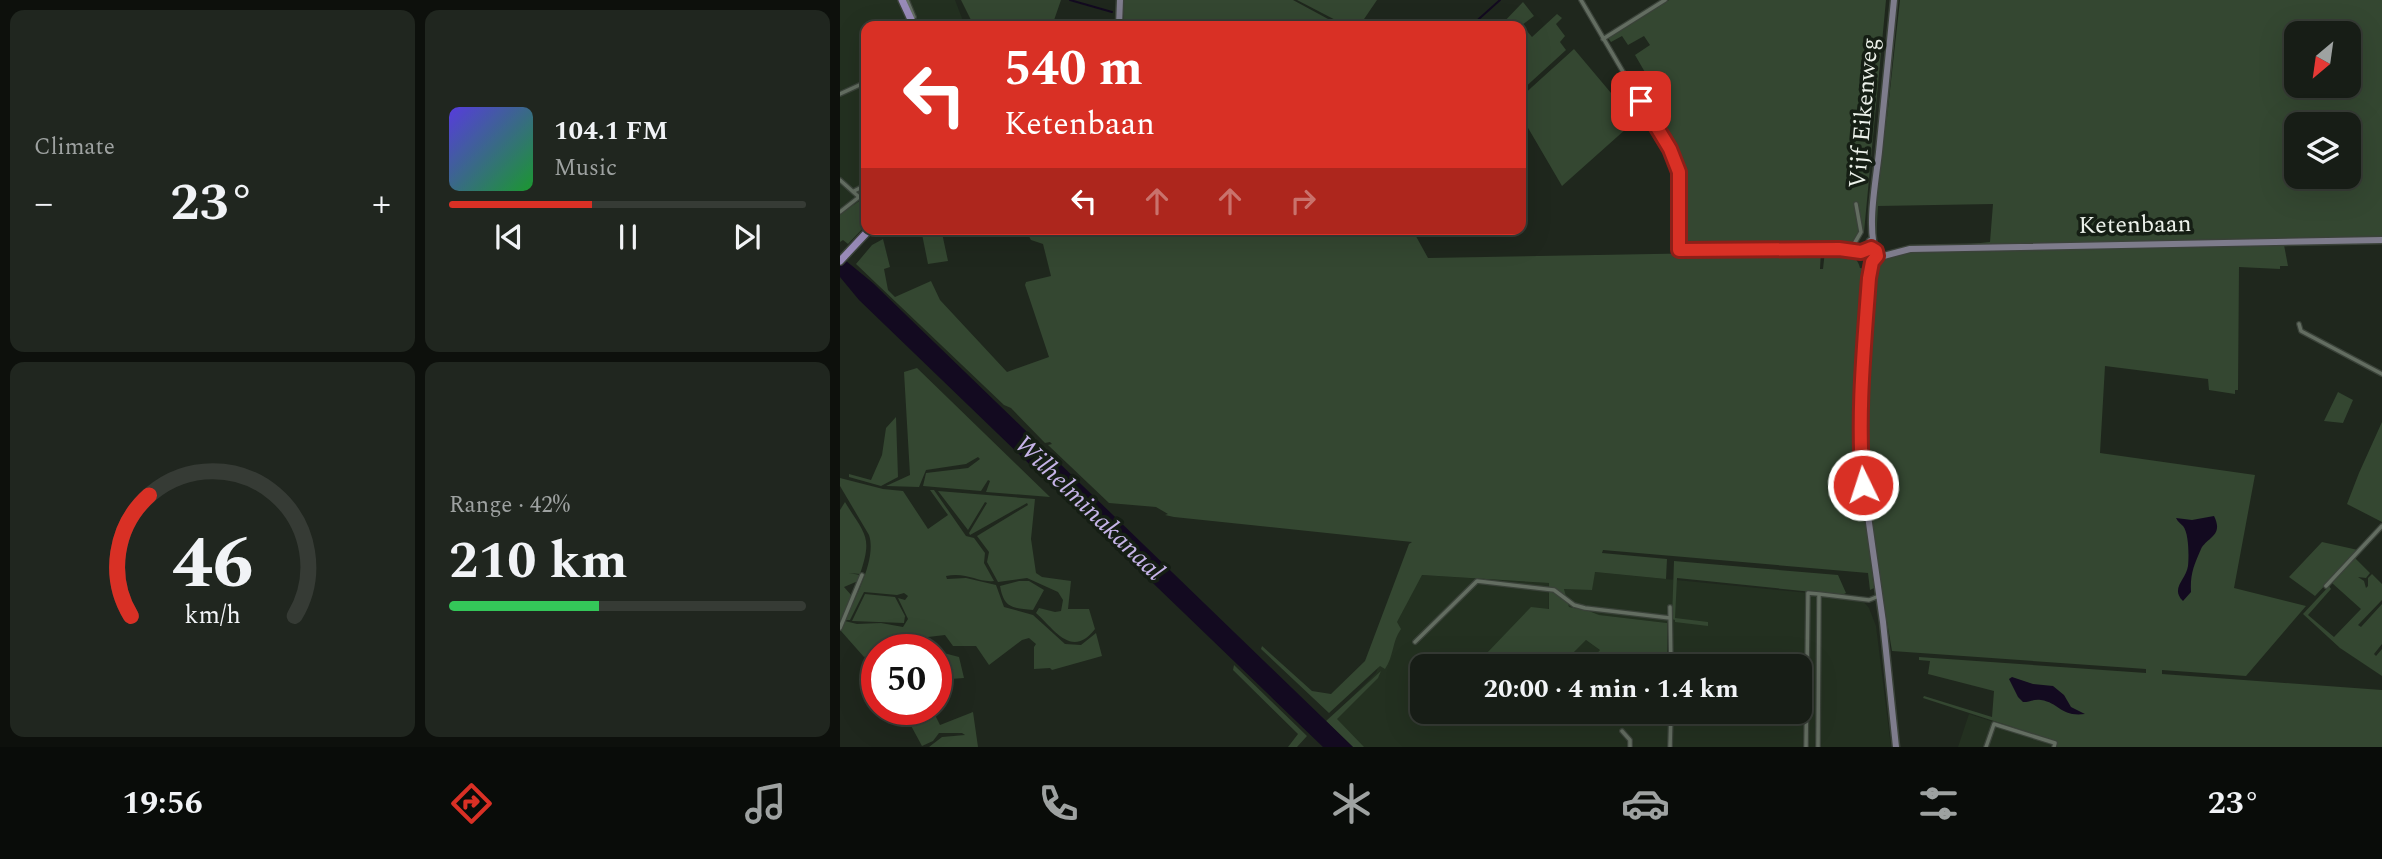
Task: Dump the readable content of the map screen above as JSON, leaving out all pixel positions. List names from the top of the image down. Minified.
{"streets":{"main road":["Vijf Eikenweg","Ketenbaan"]},"crossings":[["Vijf Eikenweg","Ketenbaan"]],"water":["Wilhelminakanaal"],"north":"bottom left","page":{"tile":["Climate",["Range · 42%","210 km"]],"turn":["540 m","Ketenbaan"],"song":["104.1 FM","Music"],"heat":["−","23°","+"],"limit":"50","trip":"20:00 · 4 min · 1.4 km","tabs":["19:56","23°"],"gauge":["46","km/h"]}}
